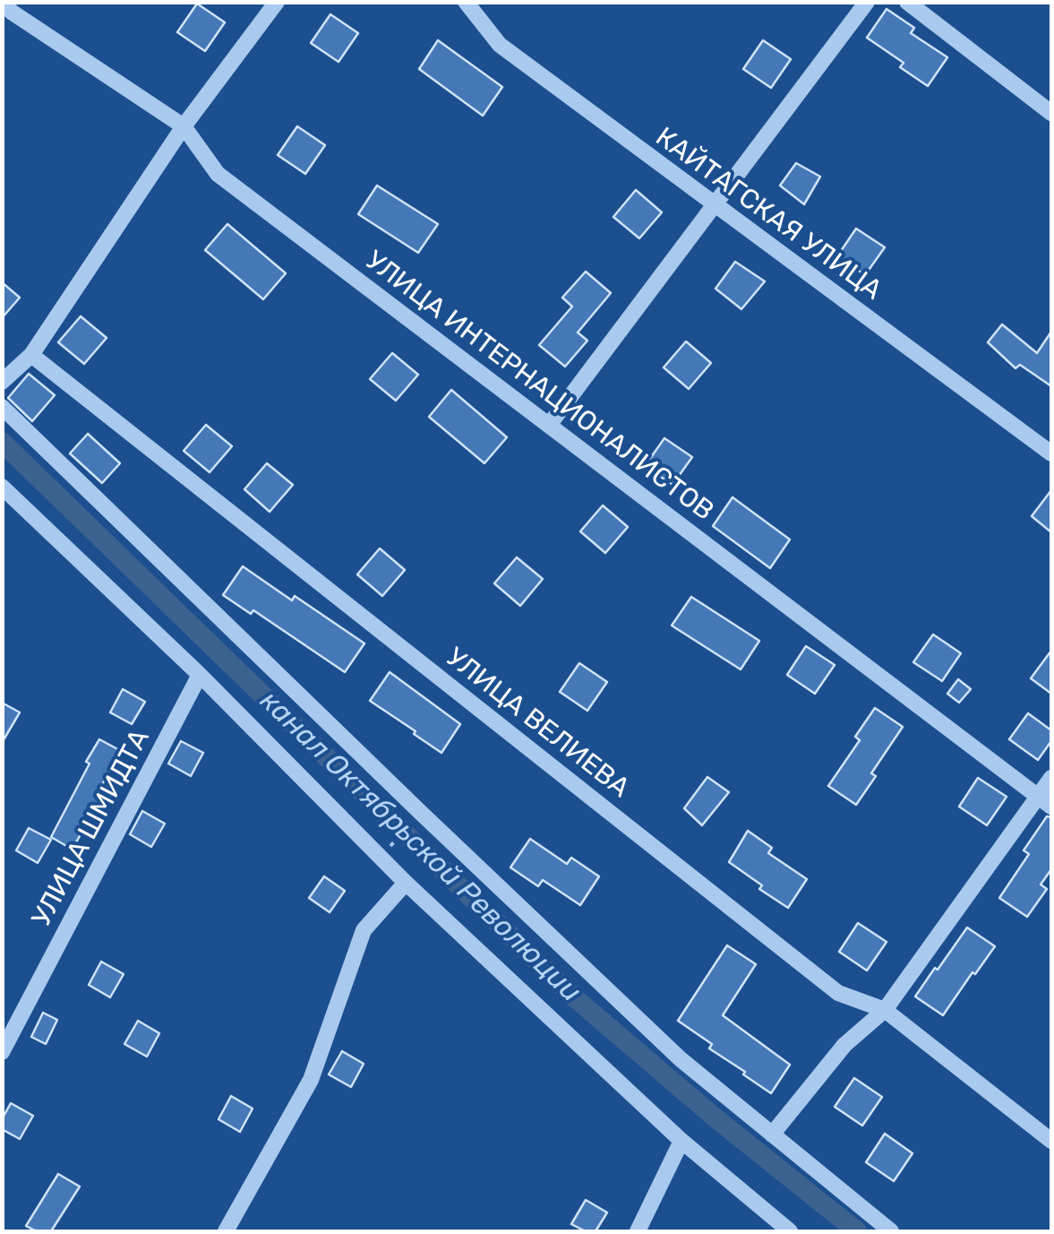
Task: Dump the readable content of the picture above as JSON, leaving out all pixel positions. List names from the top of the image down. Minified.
{"streets":{"street":["КАЙТАГСКАЯ УЛИЦА","УЛИЦА ИНТЕРНАЦИОНАЛИСТОВ","УЛИЦА ВЕЛИЕВА","УЛИЦА ШМИДТА"]},"water":["канал Октябрьской Революции"]}
